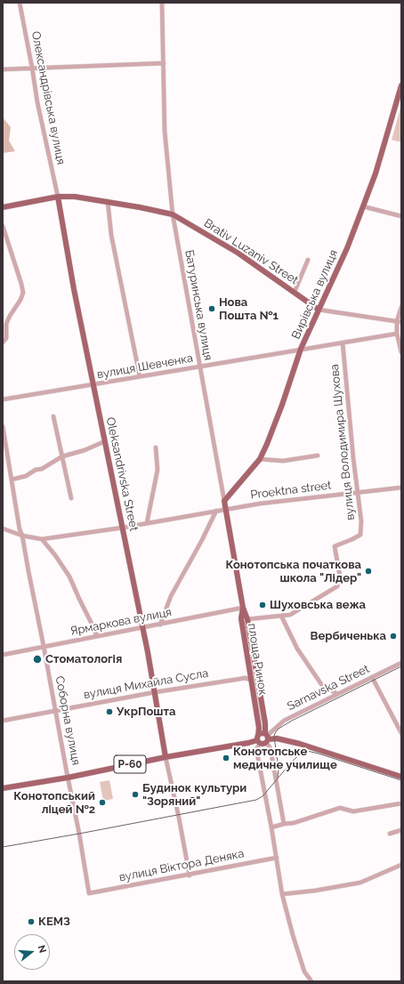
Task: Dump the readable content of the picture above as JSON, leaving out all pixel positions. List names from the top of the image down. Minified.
{"streets":{"main road":["Brativ Luzaniv Street","Вирівська вулиця","Батуринська вулиця","Oleksandrivska Street","площа Ринок","Р-60"],"street":["Олександрівська вулиця","вулиця Шевченка","вулиця Володимира Шухова","Proektna street","Ярмаркова вулиця","вулиця Михайла Сусла","Sarnavska Street","Соборна вулиця","вулиця Віктора Деняка"]},"crossings":[["Олександрівська вулиця","Brativ Luzaniv Street"],["Олександрівська вулиця","Oleksandrivska Street"],["Brativ Luzaniv Street","Вирівська вулиця"],["Brativ Luzaniv Street","Батуринська вулиця"],["Brativ Luzaniv Street","Oleksandrivska Street"],["Вирівська вулиця","Батуринська вулиця"],["Вирівська вулиця","вулиця Шевченка"],["Батуринська вулиця","вулиця Шевченка"],["Батуринська вулиця","Proektna street"],["Батуринська вулиця","Ярмаркова вулиця"],["Батуринська вулиця","площа Ринок"],["вулиця Шевченка","вулиця Володимира Шухова"],["вулиця Шевченка","Oleksandrivska Street"],["вулиця Володимира Шухова","Proektna street"],["вулиця Володимира Шухова","площа Ринок"],["Oleksandrivska Street","Proektna street"],["Oleksandrivska Street","Ярмаркова вулиця"],["Oleksandrivska Street","вулиця Михайла Сусла"],["Oleksandrivska Street","Р-60"],["Proektna street","Соборна вулиця"],["Ярмаркова вулиця","площа Ринок"],["Ярмаркова вулиця","Соборна вулиця"],["площа Ринок","вулиця Михайла Сусла"],["площа Ринок","Sarnavska Street"],["площа Ринок","Р-60"],["вулиця Михайла Сусла","Соборна вулиця"],["Sarnavska Street","Р-60"],["Соборна вулиця","Р-60"],["Соборна вулиця","вулиця Віктора Деняка"]],"places":["Нова Пошта №1","Конотопська початкова школа \"Лідер\"","Шуховська вежа","Вербиченька","Стоматологія","УкрПошта","Конотопське медичне училище","Будинок культури \"Зоряний\"","Конотопський ліцей №2","КЕМЗ"],"north":"right"}
